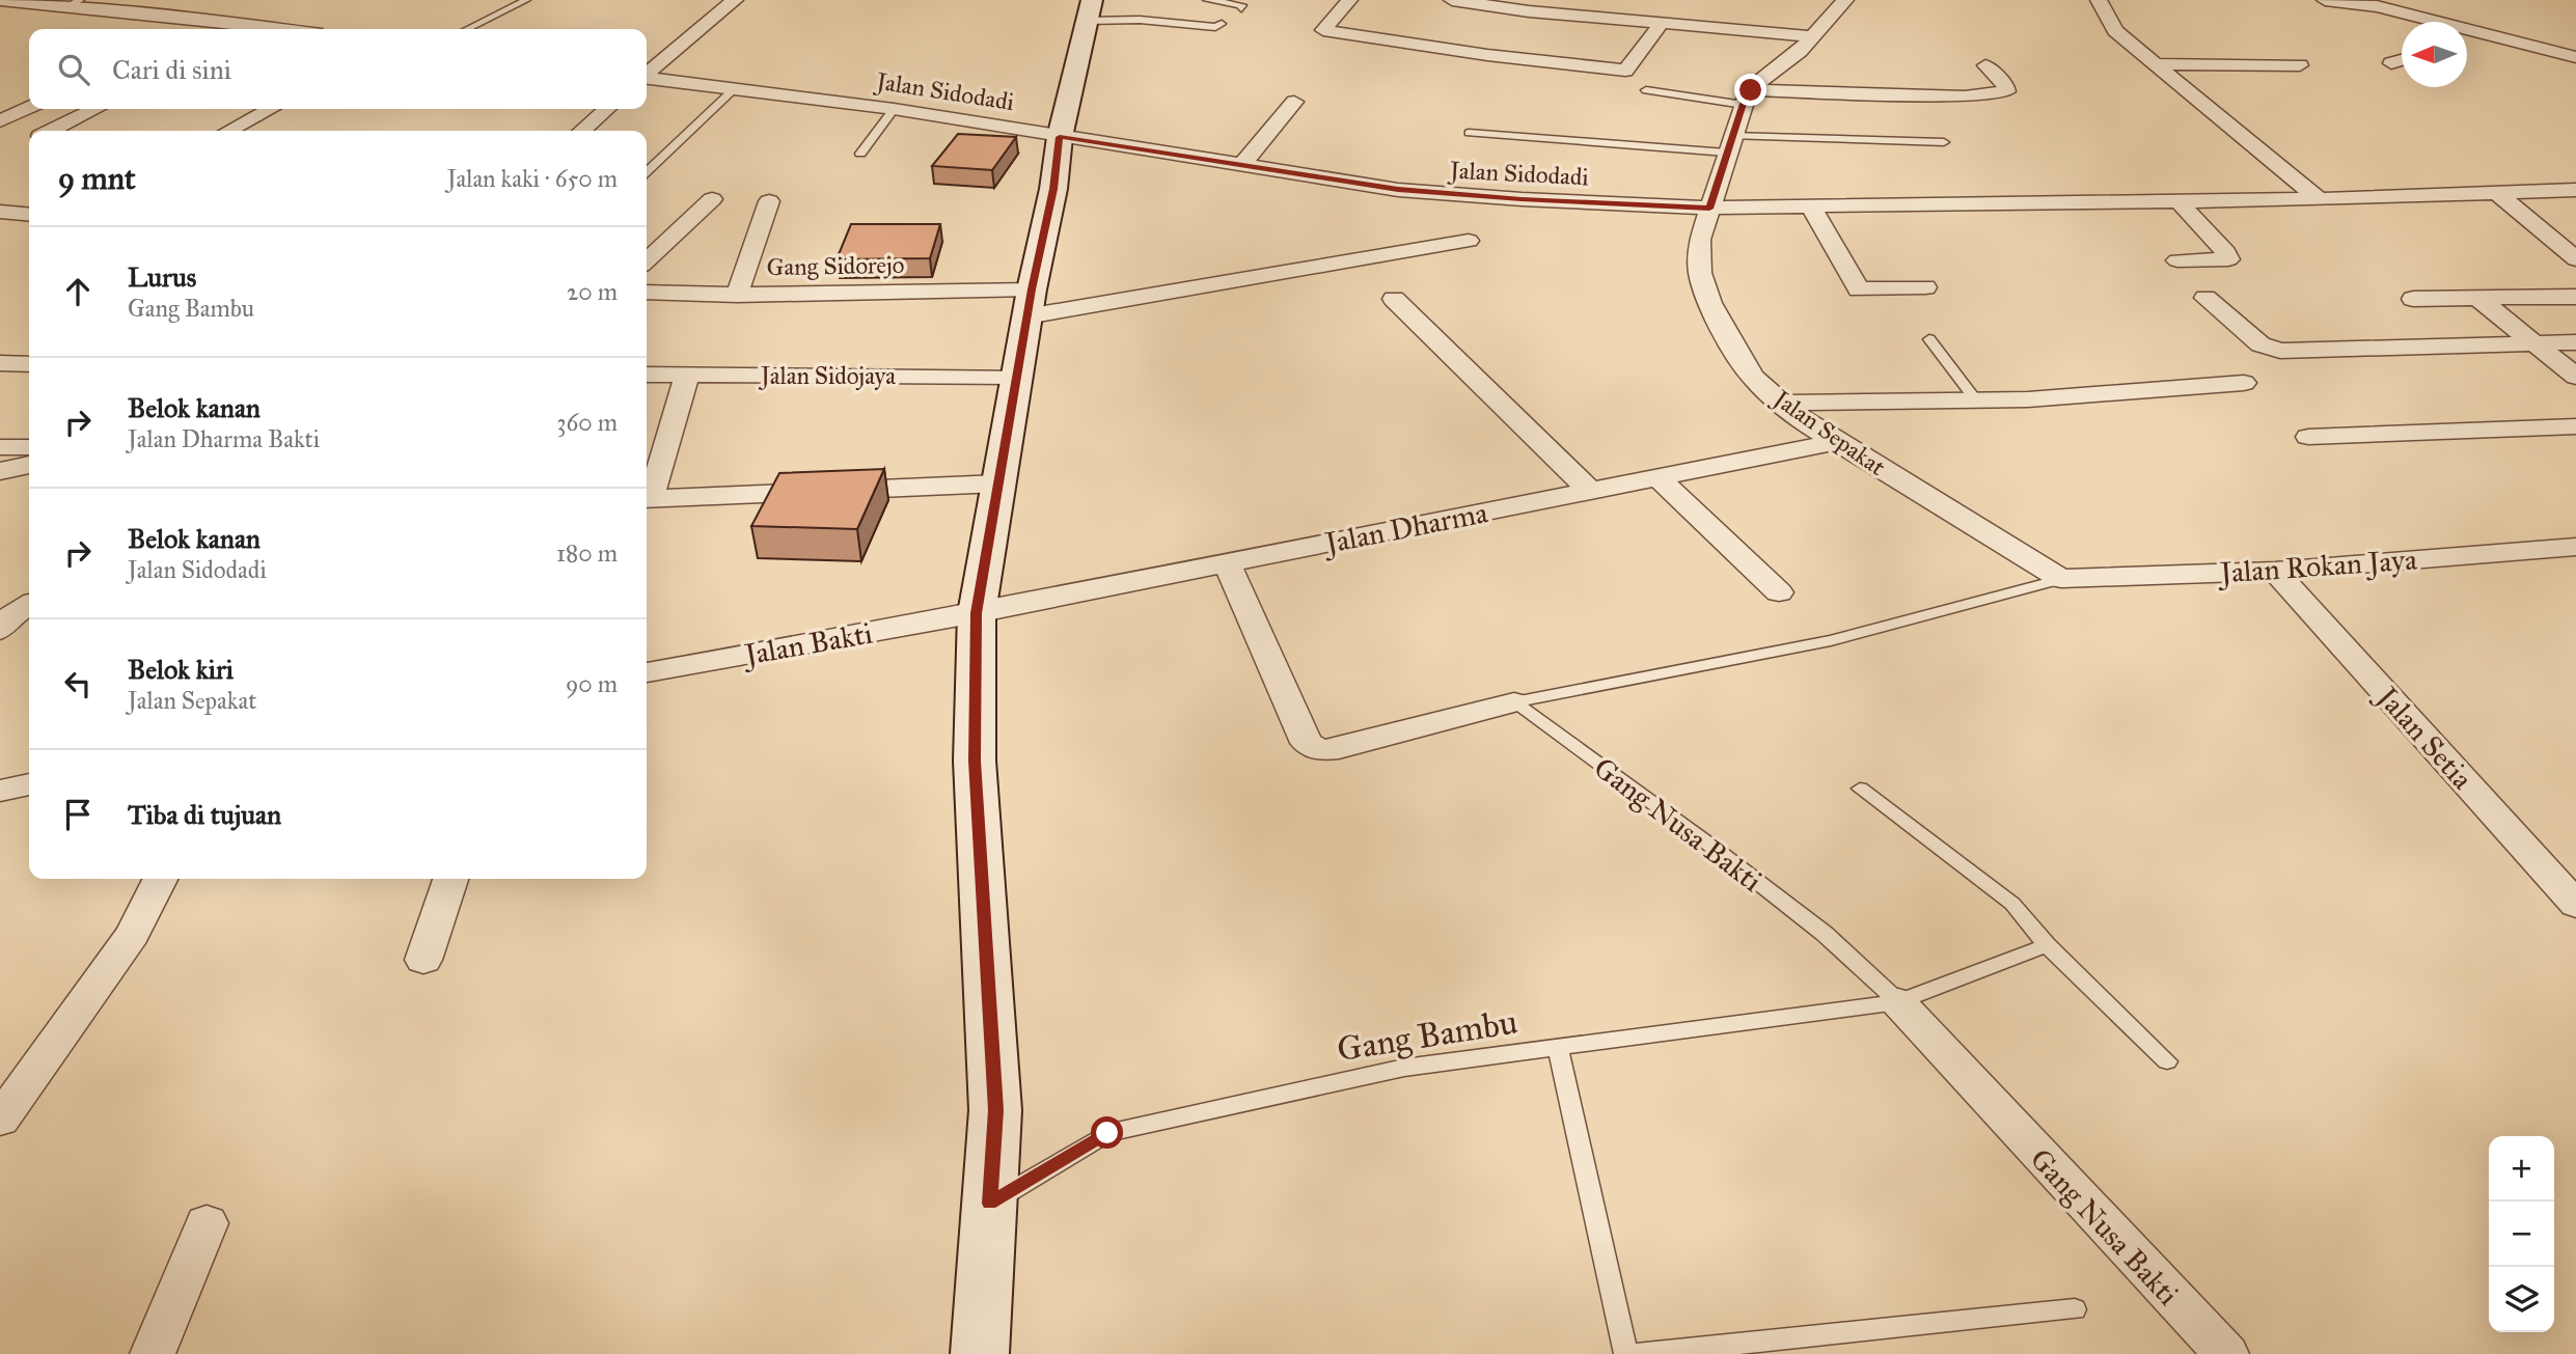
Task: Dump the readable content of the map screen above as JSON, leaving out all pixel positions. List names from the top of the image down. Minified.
{"streets":{"street":["Jalan Sidodadi","Gang Sidorejo","Jalan Sidojaya","Jalan Sepakat","Jalan Dharma","Jalan Rokan Jaya","Jalan Bakti","Jalan Setia","Gang Nusa Bakti"],"lane":["Gang Bambu"]},"crossings":[["Jalan Sidodadi","Jalan Sepakat"],["Jalan Sepakat","Jalan Dharma"],["Jalan Sepakat","Jalan Rokan Jaya"],["Jalan Dharma","Jalan Bakti"],["Jalan Rokan Jaya","Jalan Setia"],["Gang Nusa Bakti","Gang Bambu"]],"north":"left","page":{"search":"Cari di sini","heading":["9 mnt","Jalan kaki · 650 m"],"list":[["Lurus","Gang Bambu","20 m"],["Belok kanan","Jalan Dharma Bakti","360 m"],["Belok kanan","Jalan Sidodadi","180 m"],["Belok kiri","Jalan Sepakat","90 m"],"Tiba di tujuan"],"map_buttons":["+","−"]}}
